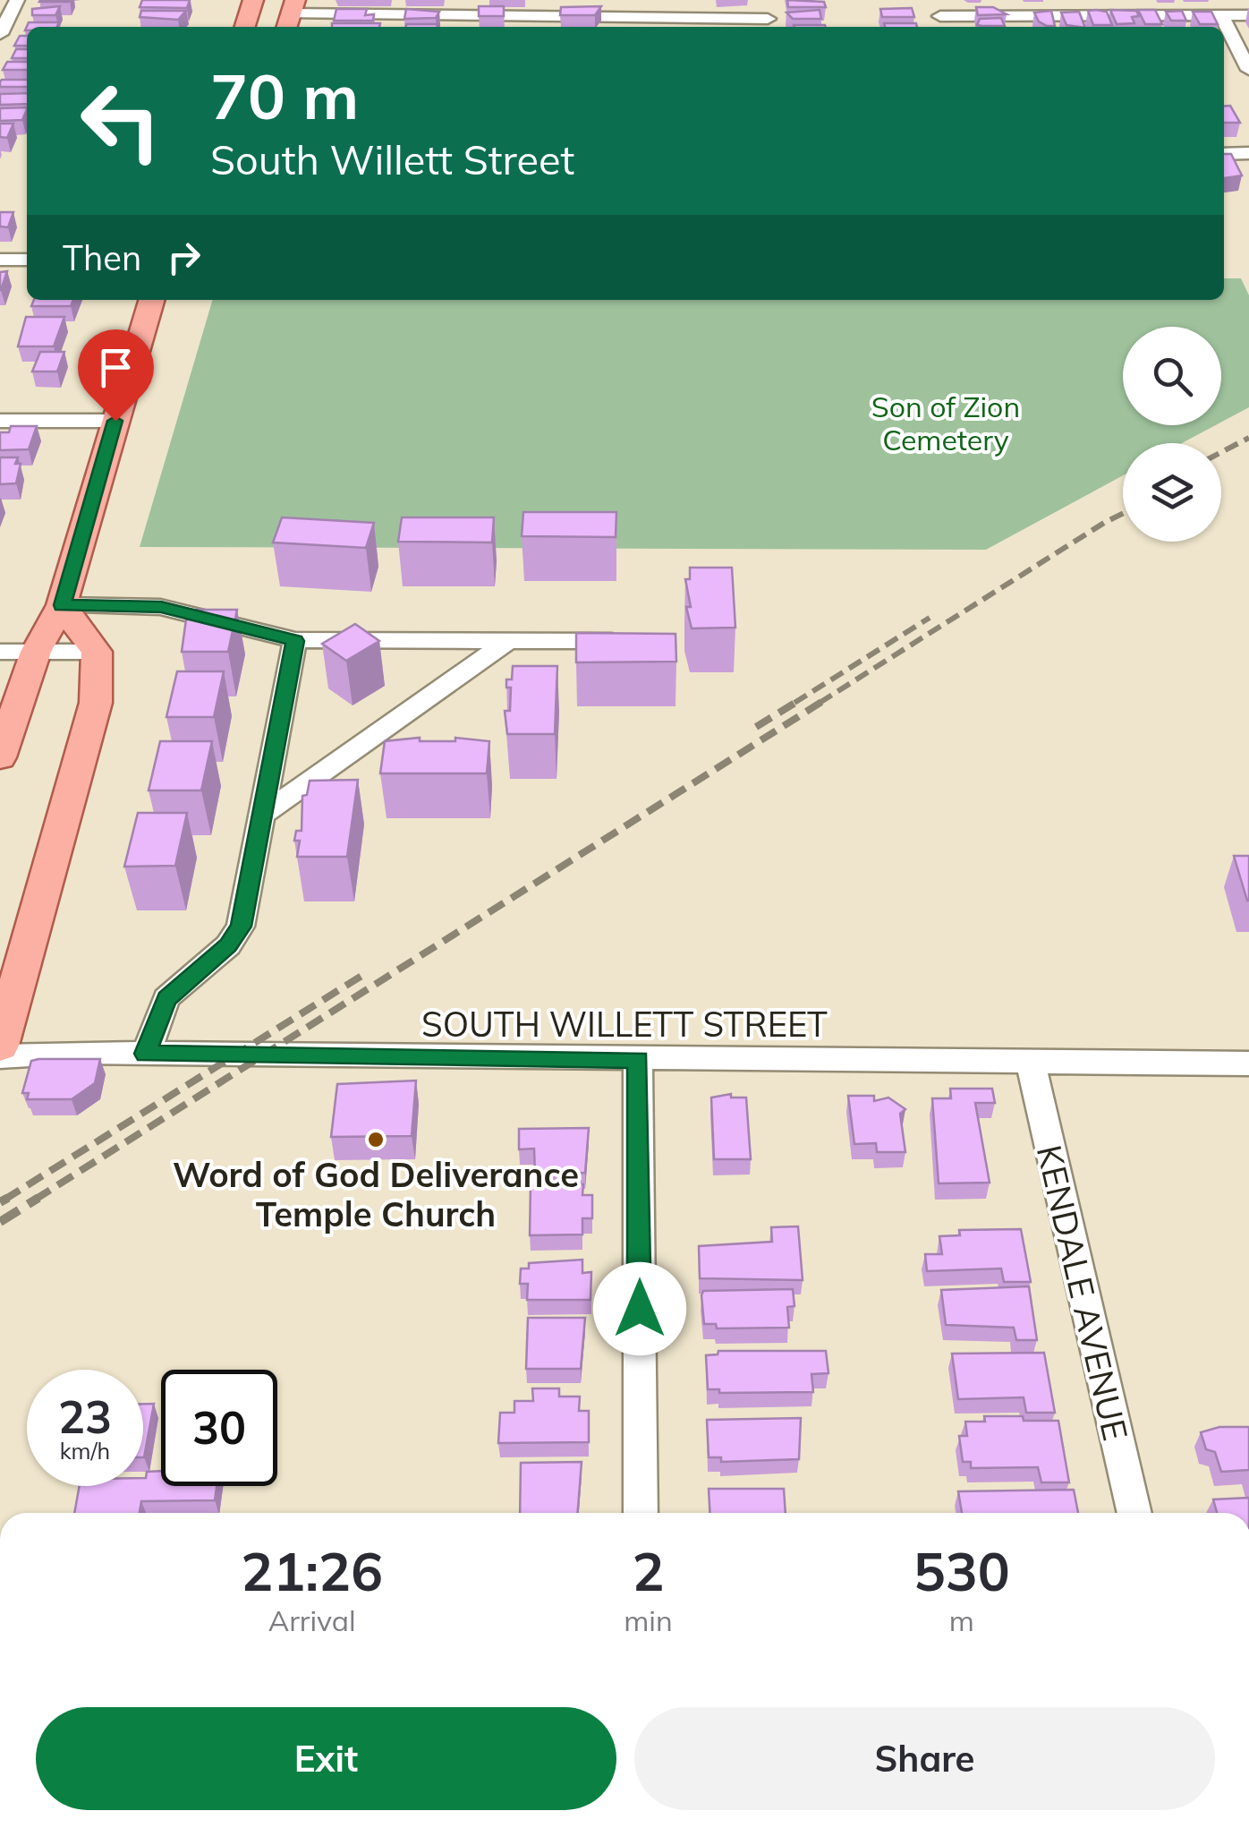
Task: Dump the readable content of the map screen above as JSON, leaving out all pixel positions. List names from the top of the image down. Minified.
{"streets":{"street":["SOUTH WILLETT STREET","KENDALE AVENUE"]},"crossings":[["SOUTH WILLETT STREET","KENDALE AVENUE"]],"parks":["Son of Zion Cemetery"],"places":["Word of God Deliverance Temple Church"],"page":{"turn":["70 m","South Willett Street"],"then":"Then","speed":"23 km/h","limit":"30","eta":["21:26","Arrival","2","min","530","m"],"buttons":["Exit","Share"]}}
